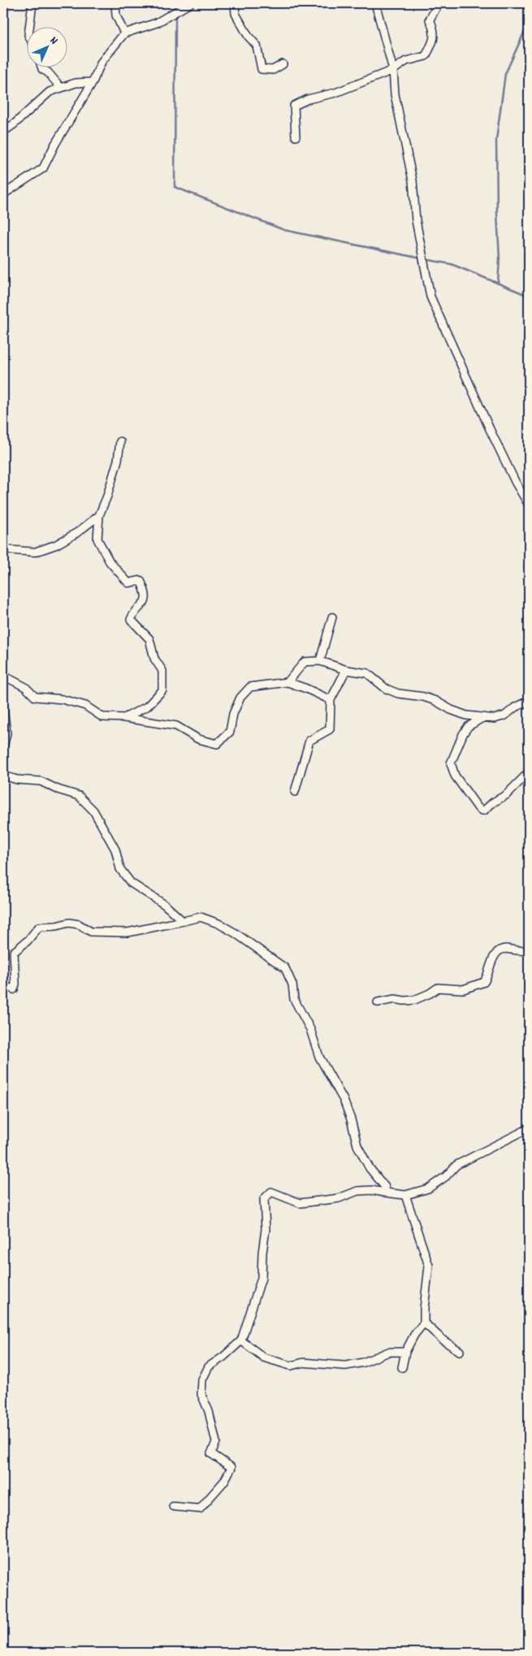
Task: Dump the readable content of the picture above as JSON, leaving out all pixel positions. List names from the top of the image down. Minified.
{"north":"top right"}
